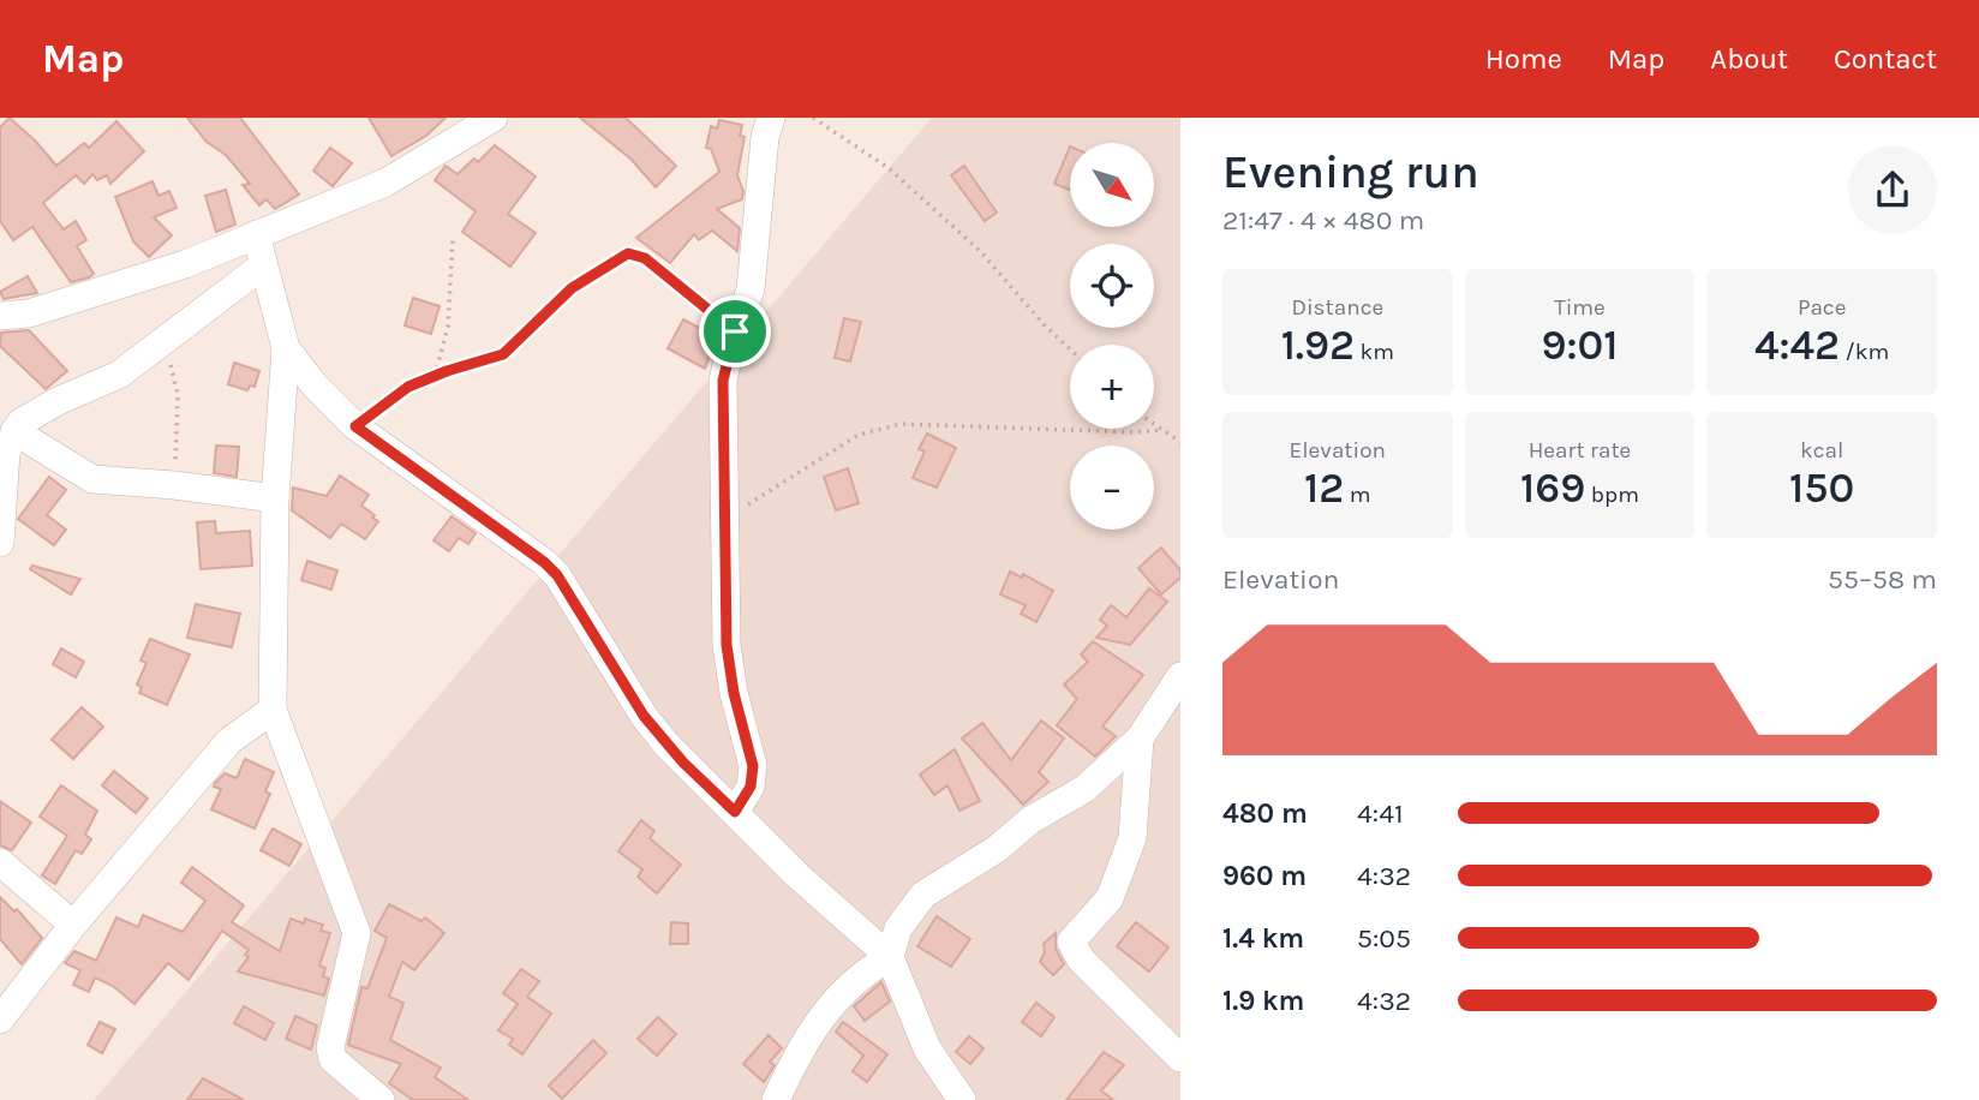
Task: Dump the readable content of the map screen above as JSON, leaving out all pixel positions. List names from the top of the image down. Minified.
{"north":"bottom right","page":{"header":"Map","nav":["Home","Map","About","Contact"],"heading":["Evening run","21:47 · 4 × 480 m"],"map_buttons":["+","−"],"stats":[["Distance","1.92 km"],["Time","9:01"],["Pace","4:42 /km"],["Elevation","12 m"],["Heart rate","169 bpm"],["kcal","150"]],"chart":["Elevation","55–58 m"],"list":[{"name":"480 m","note":"4:41"},{"name":"960 m","note":"4:32"},{"name":"1.4 km","note":"5:05"},{"name":"1.9 km","note":"4:32"}]}}
